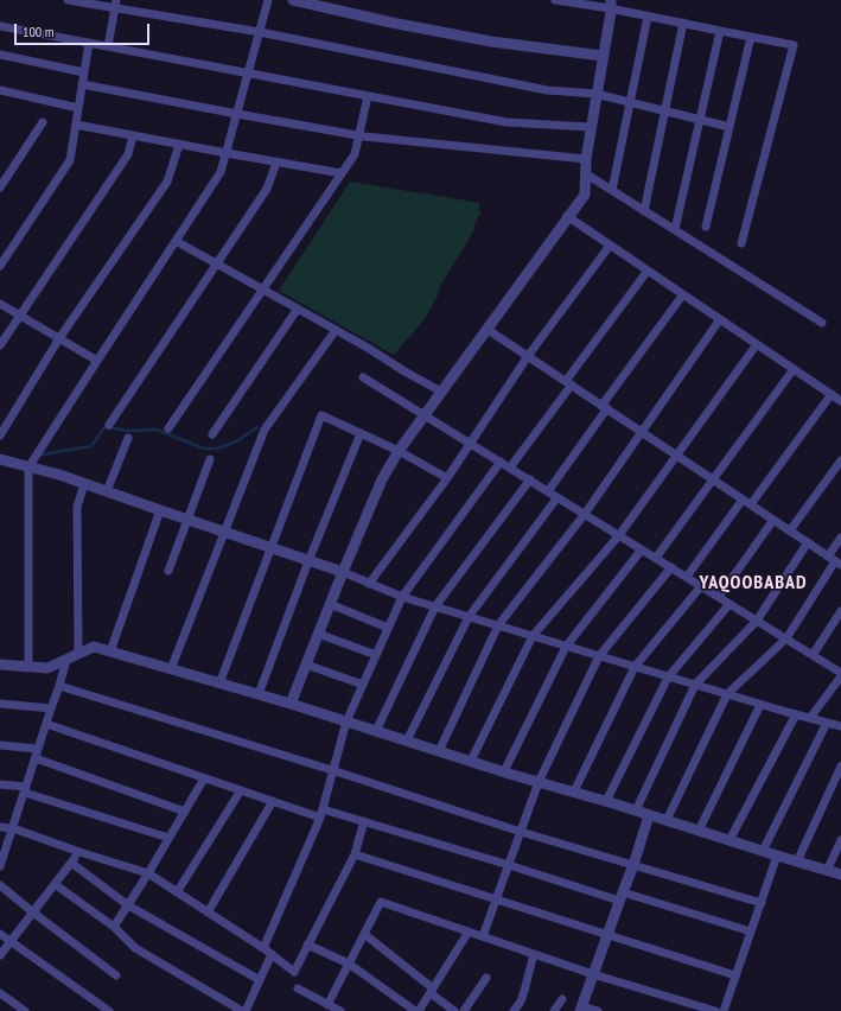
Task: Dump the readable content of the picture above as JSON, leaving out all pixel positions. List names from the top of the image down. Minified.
{"districts":["YAQOOBABAD"],"scale_bar":"100 m"}
